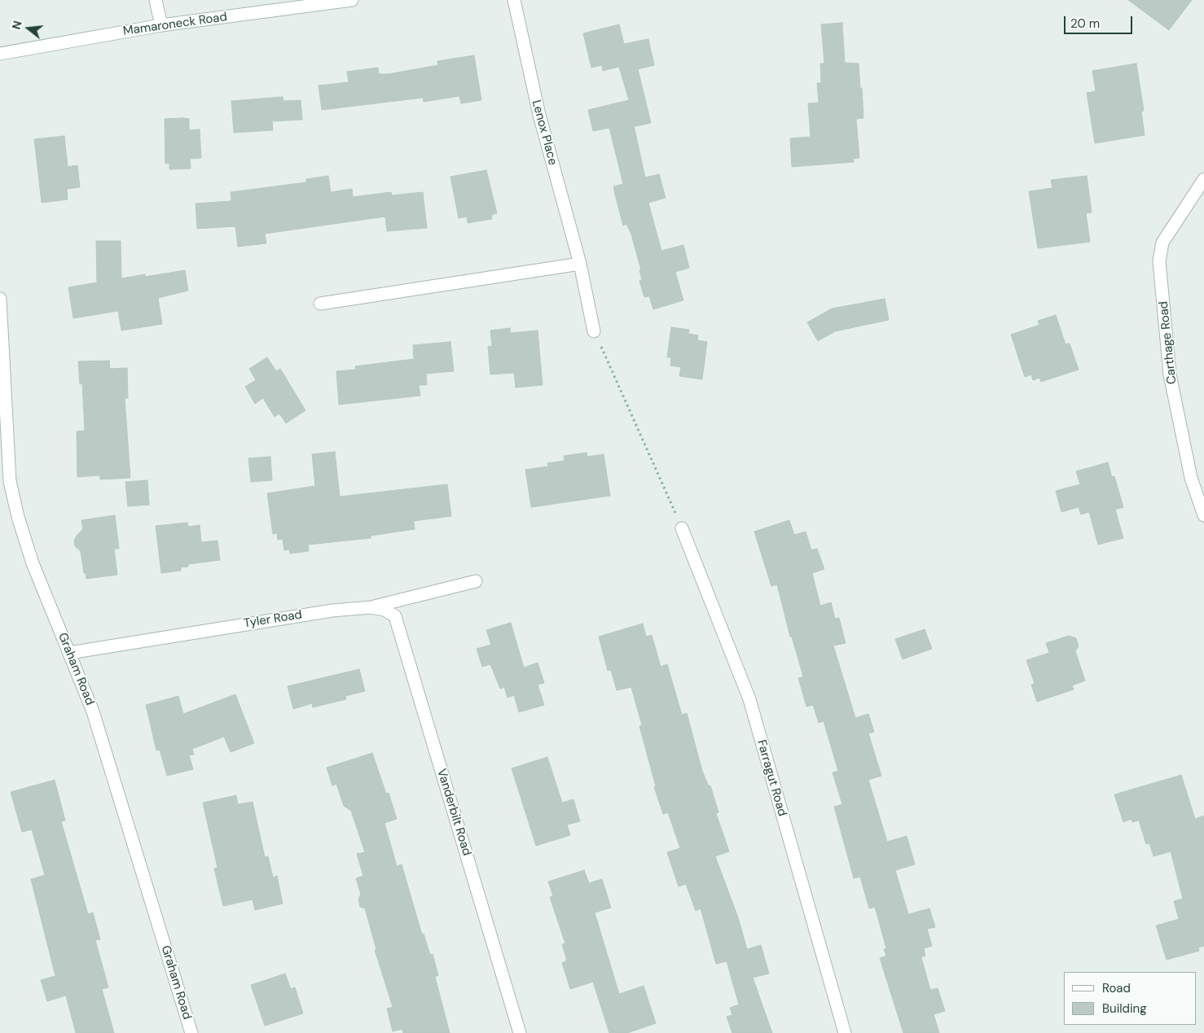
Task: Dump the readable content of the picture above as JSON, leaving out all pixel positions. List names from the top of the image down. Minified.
{"streets":{"street":["Mamaroneck Road","Lenox Place","Carthage Road","Tyler Road","Graham Road","Farragut Road","Vanderbilt Road"]},"crossings":[["Tyler Road","Graham Road"],["Tyler Road","Vanderbilt Road"]],"legend":["Road","Building"],"scale_bar":"20 m","north":"left"}
